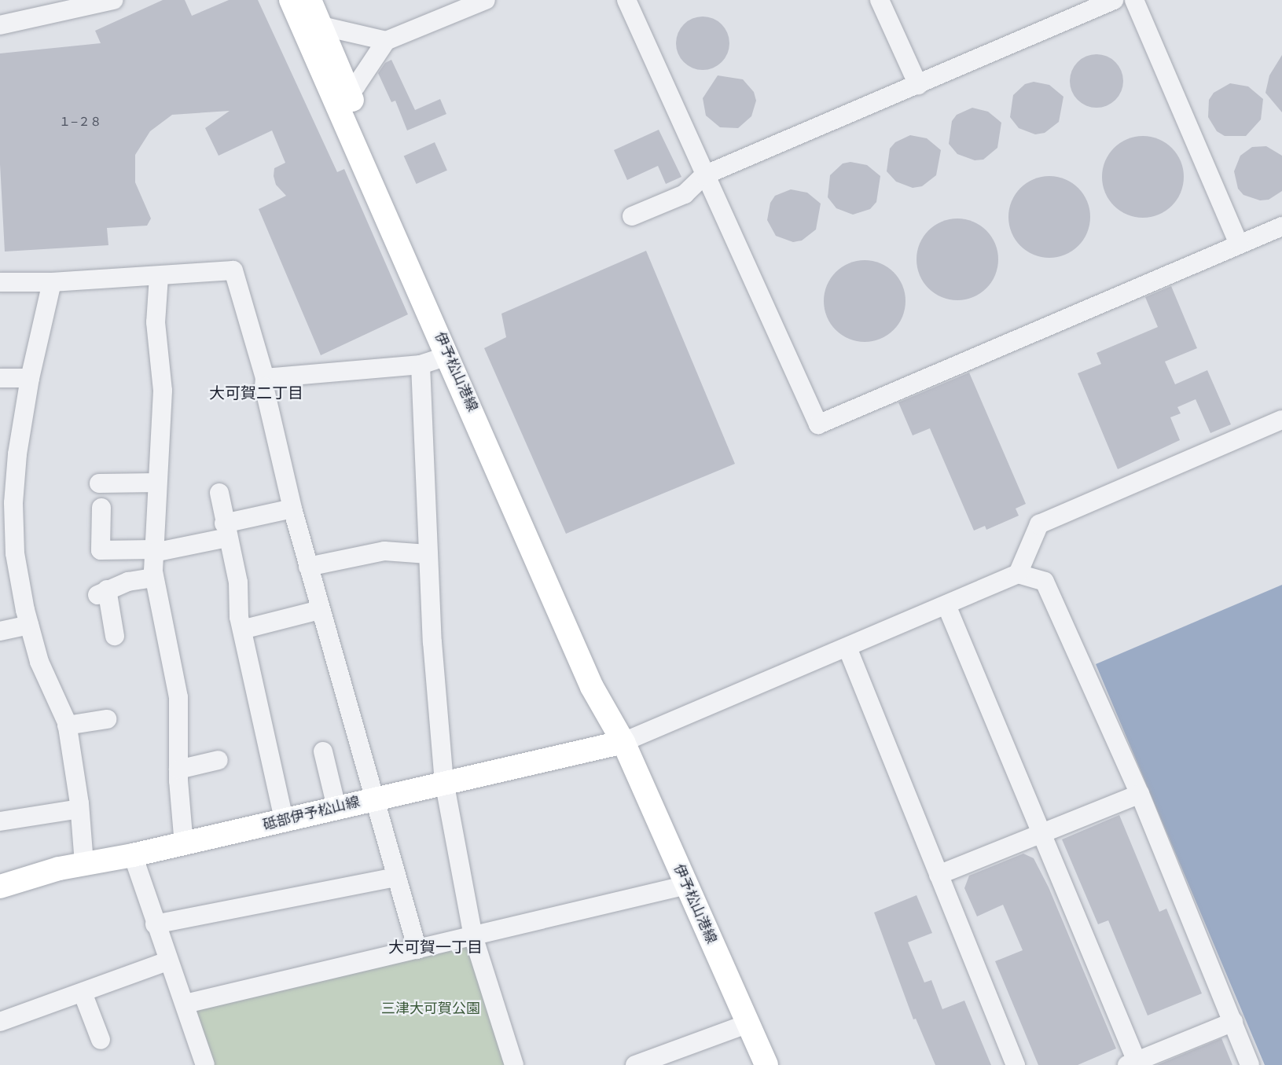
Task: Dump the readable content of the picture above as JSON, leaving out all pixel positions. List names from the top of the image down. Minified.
{"streets":{"main road":["伊予松山港線","砥部伊予松山線"]},"crossings":[["伊予松山港線","砥部伊予松山線"]],"districts":["大可賀二丁目","大可賀一丁目"],"parks":["三津大可賀公園"],"house_numbers":["１−２８"]}
